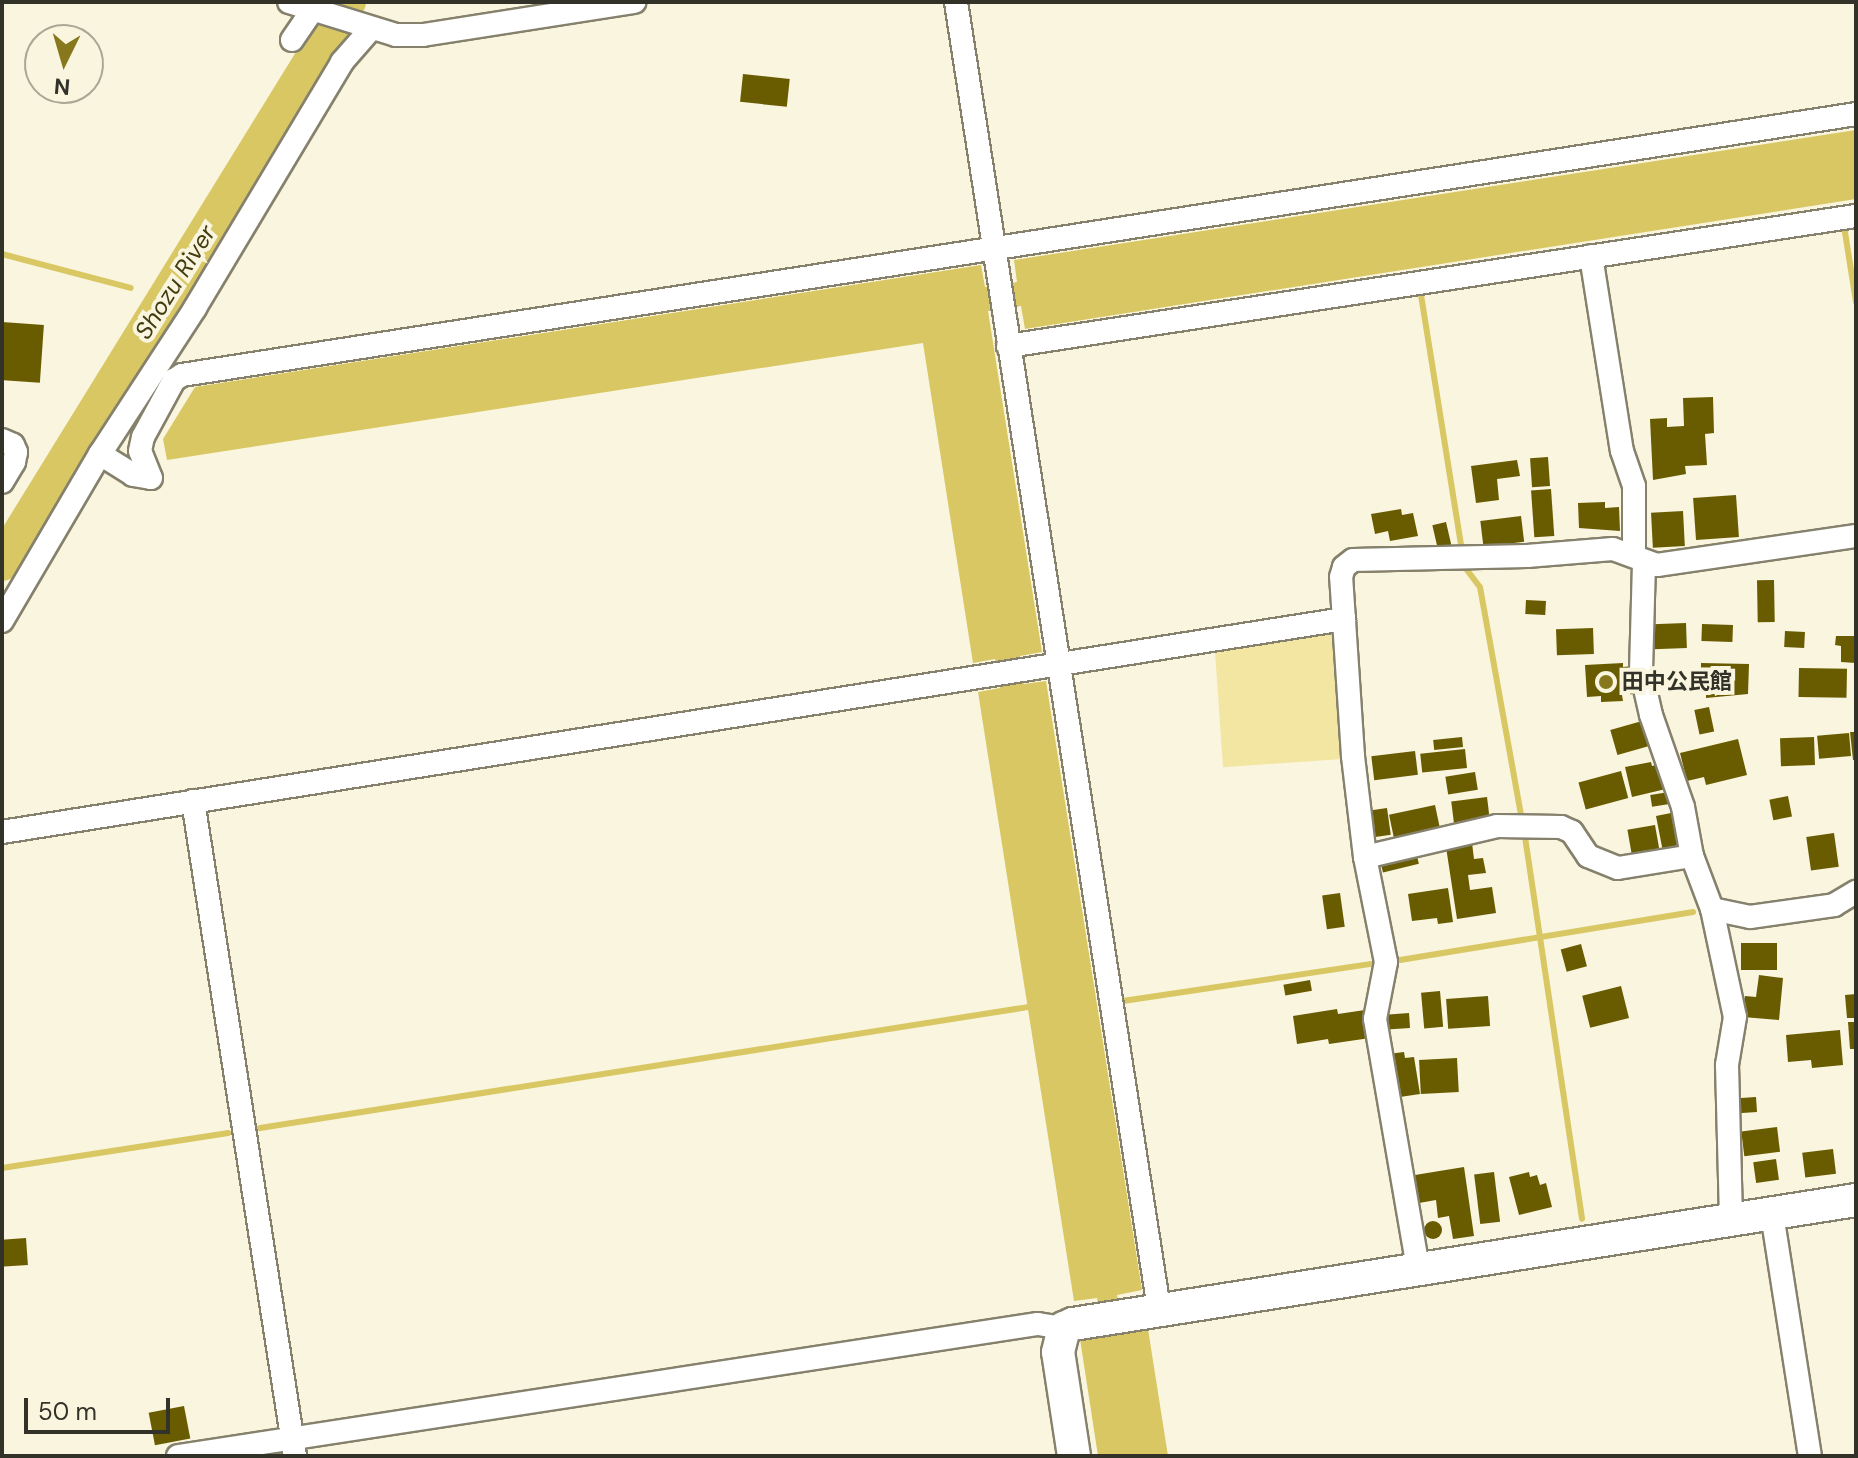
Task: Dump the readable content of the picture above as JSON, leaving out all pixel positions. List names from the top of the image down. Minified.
{"water":["Shozu River"],"places":["田中公民館"],"scale_bar":"50 m","north":"bottom"}
